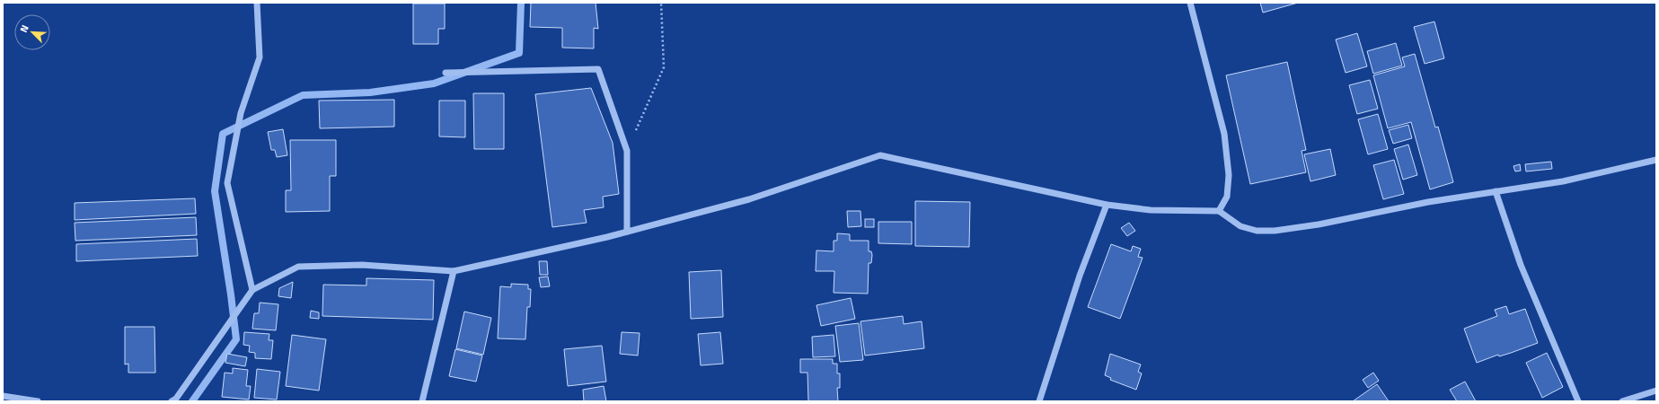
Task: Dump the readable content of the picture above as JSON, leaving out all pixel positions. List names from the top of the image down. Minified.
{"north":"top left"}
